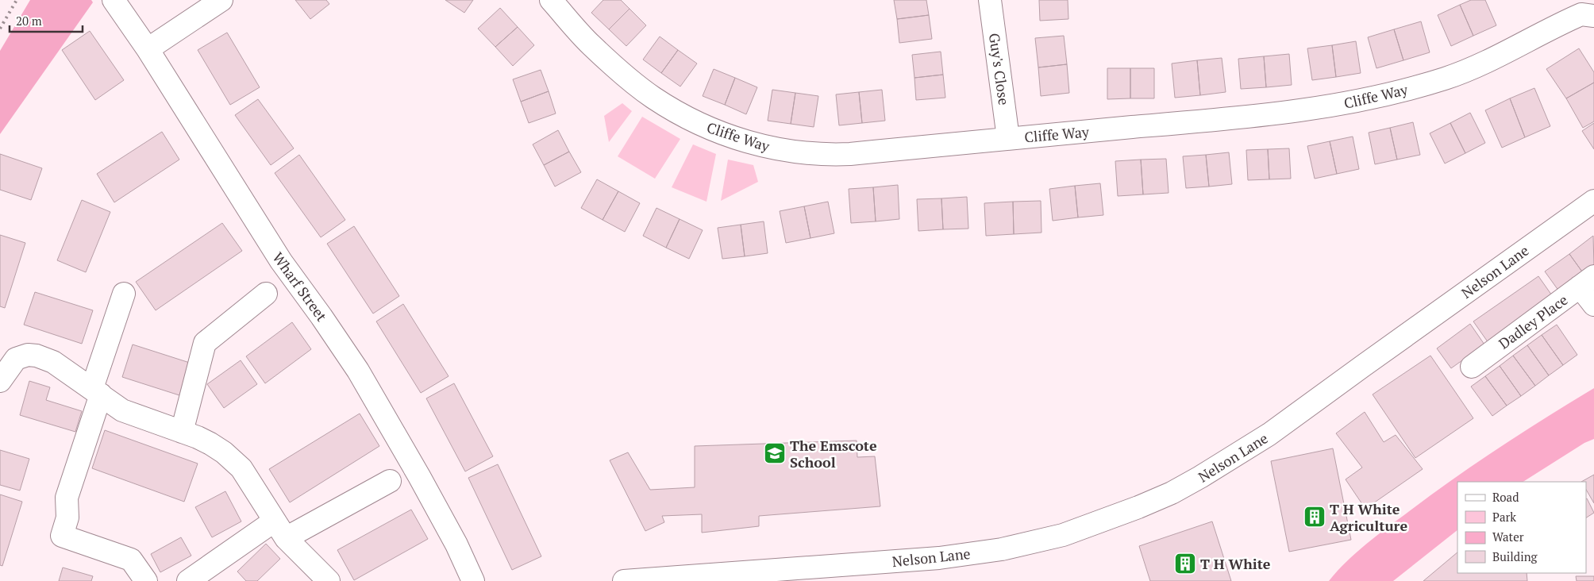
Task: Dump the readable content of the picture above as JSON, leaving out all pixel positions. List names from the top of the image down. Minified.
{"streets":{"street":["Guy's Close","Cliffe Way","Nelson Lane","Wharf Street","Dadley Place"]},"crossings":[["Guy's Close","Cliffe Way"]],"places":{"school or university":["The Emscote School"],"building":["T H White Agriculture","T H White"]},"legend":["Road","Park","Water","Building"],"scale_bar":"20 m"}
